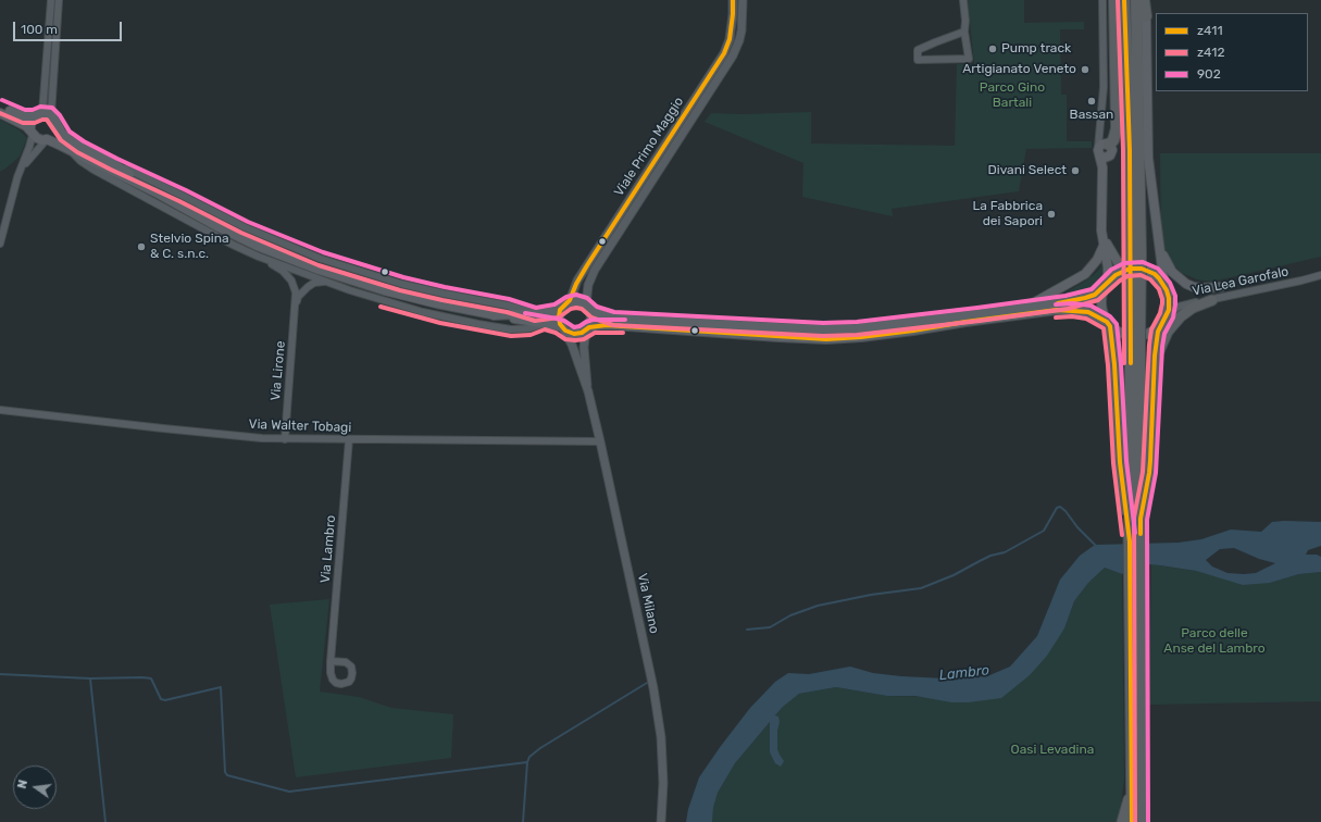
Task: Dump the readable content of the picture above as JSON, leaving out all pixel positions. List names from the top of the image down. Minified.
{"streets":{"street":["Viale Primo Maggio","Via Lea Garofalo","Via Lirone","Via Walter Tobagi","Via Lambro","Via Milano"]},"crossings":[["Viale Primo Maggio","Via Milano"],["Via Lirone","Via Walter Tobagi"],["Via Walter Tobagi","Via Lambro"],["Via Walter Tobagi","Via Milano"]],"water":["Lambro"],"parks":["Parco Gino Bartali","Parco delle Anse del Lambro","Oasi Levadina"],"places":["Pump track","Artigianato Veneto","Bassan","Divani Select","La Fabbrica dei Sapori","Stelvio Spina & C. s.n.c."],"lines":["transit line z411","transit line z412","transit line 902"],"legend":["z411","z412","902"],"scale_bar":"100 m","north":"left"}
